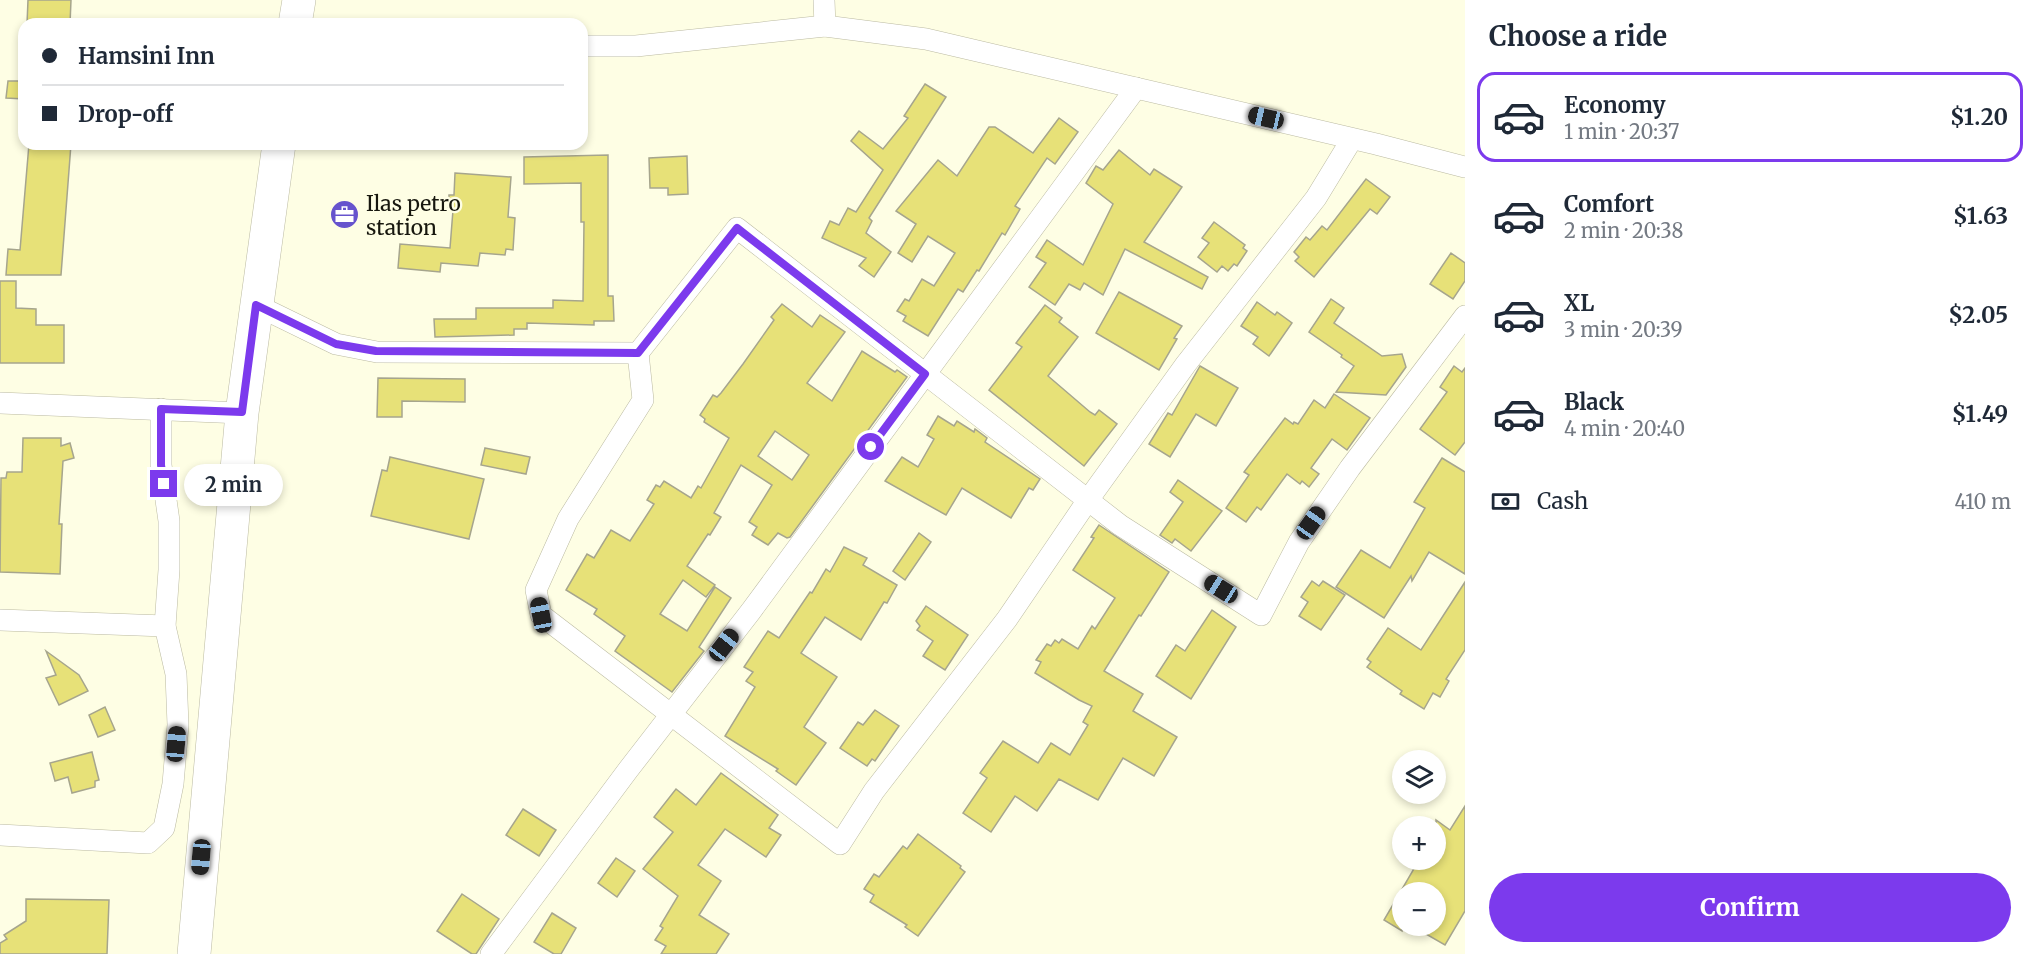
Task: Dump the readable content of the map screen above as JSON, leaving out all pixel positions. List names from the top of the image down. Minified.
{"places":{"office":["Ilas petro station"]},"page":{"heading":"Choose a ride","banner":["Hamsini Inn","Drop-off"],"list":[{"name":"Economy","note":"1 min · 20:37","value":"$1.20"},{"name":"Comfort","note":"2 min · 20:38","value":"$1.63"},{"name":"XL","note":"3 min · 20:39","value":"$2.05"},{"name":"Black","note":"4 min · 20:40","value":"$1.49"}],"bubble":"2 min","pay":["Cash","410 m"],"map_buttons":["+","−"],"buttons":"Confirm"}}
